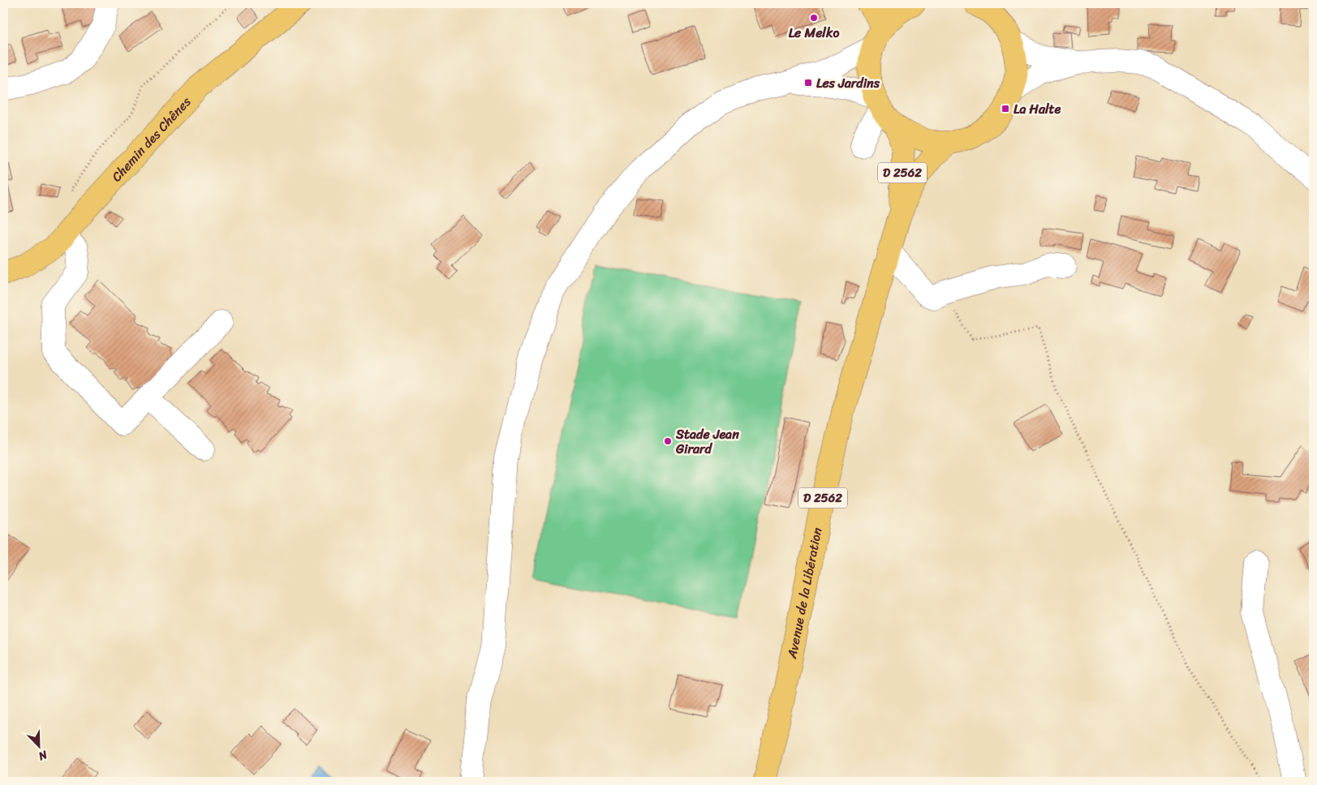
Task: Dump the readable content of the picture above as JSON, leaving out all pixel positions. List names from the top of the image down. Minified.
{"streets":{"main road":["Chemin des Chênes","D 2562","Avenue de la Libération"]},"places":{"other":["Le Melko","Stade Jean Girard"],"transit":["Les Jardins","La Halte"]},"north":"bottom right"}
